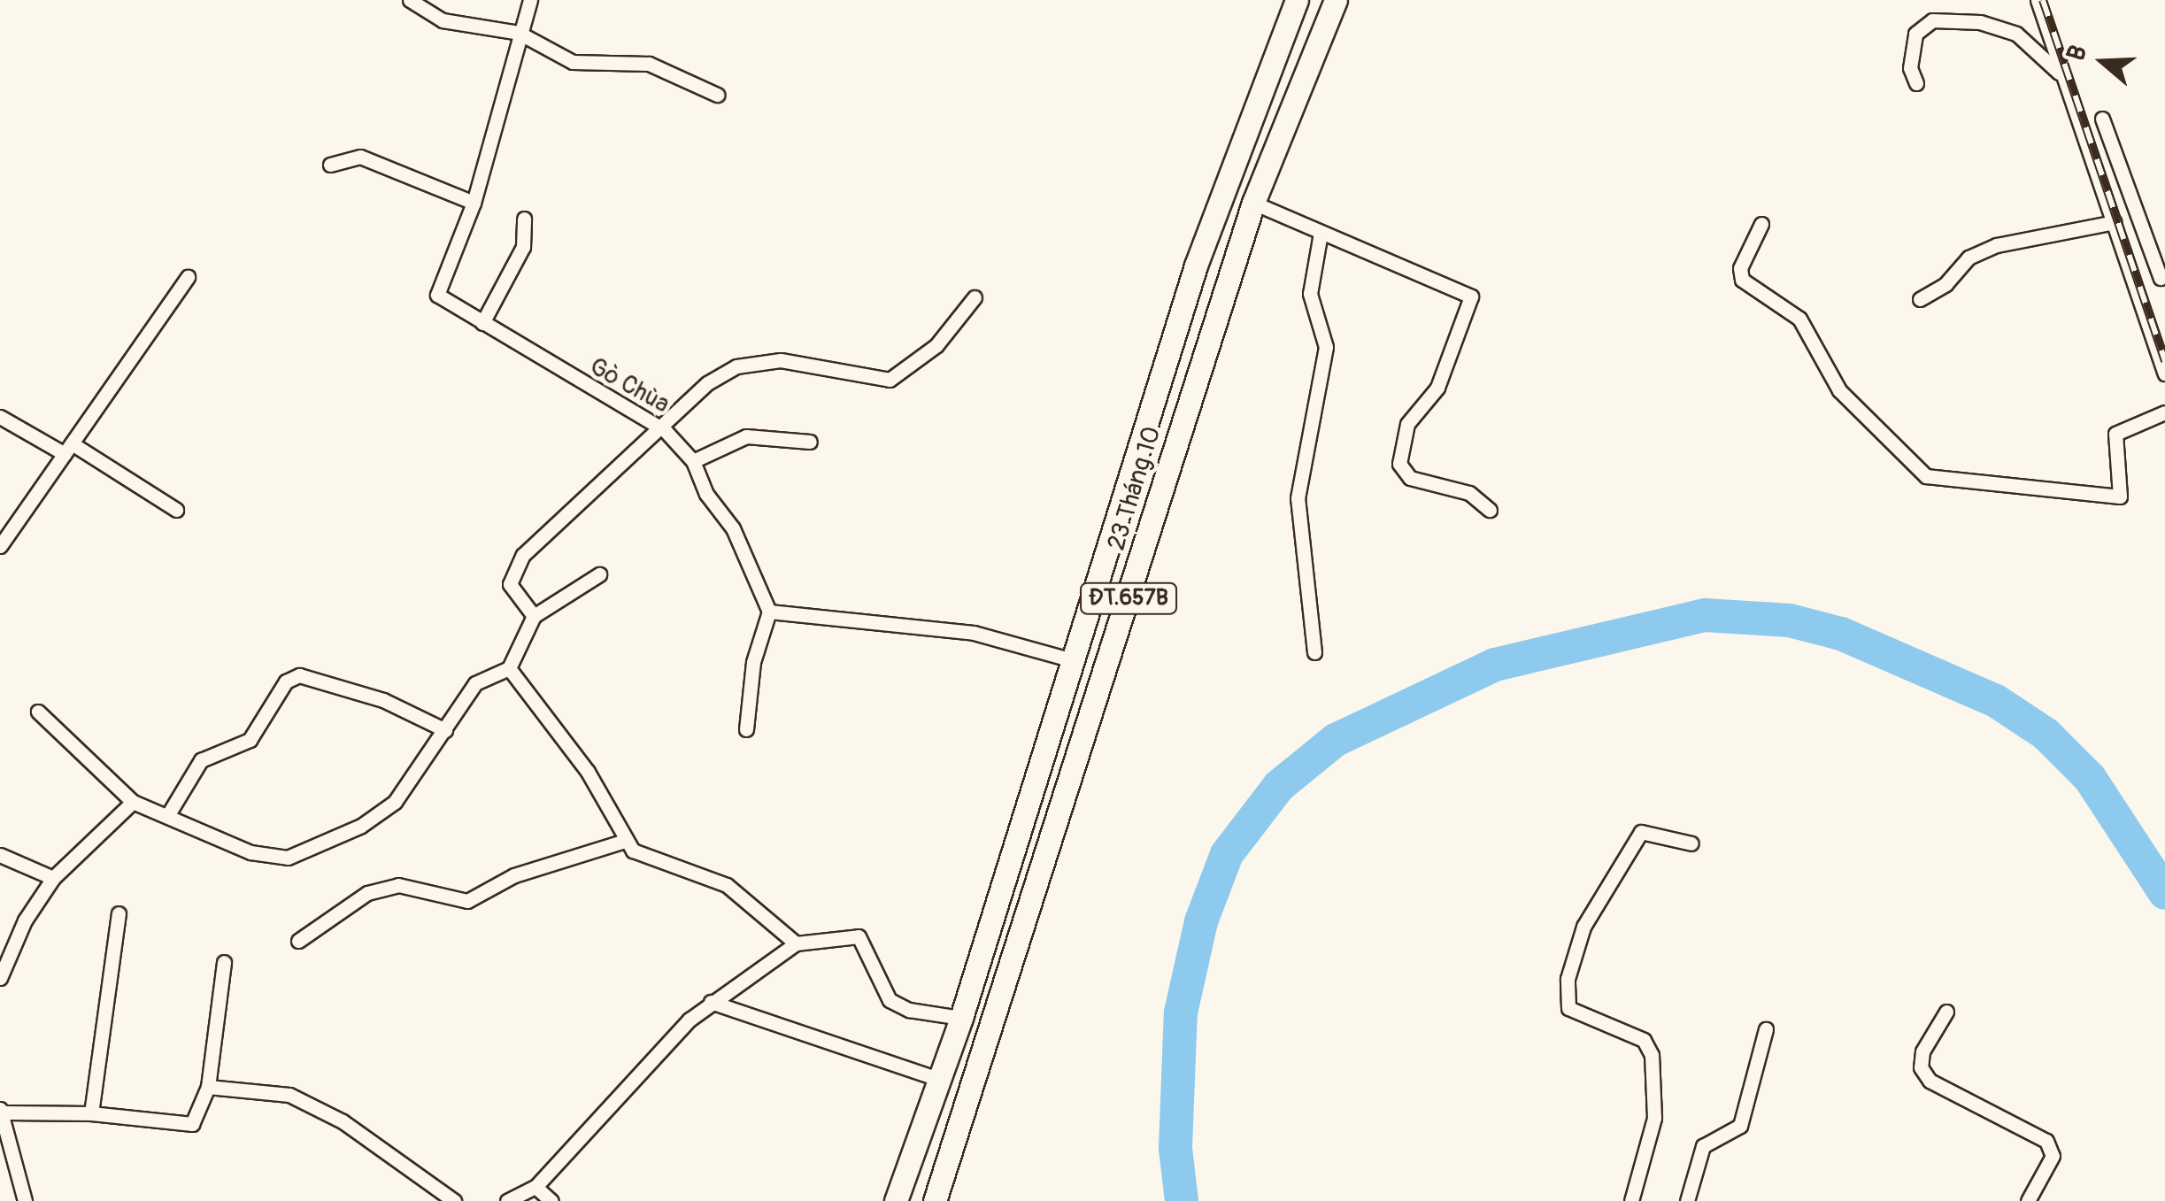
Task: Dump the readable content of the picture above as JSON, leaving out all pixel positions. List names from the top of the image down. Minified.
{"streets":{"main road":["23 Tháng 10","ĐT.657B"],"street":["Gò Chùa"]},"north":"left"}
